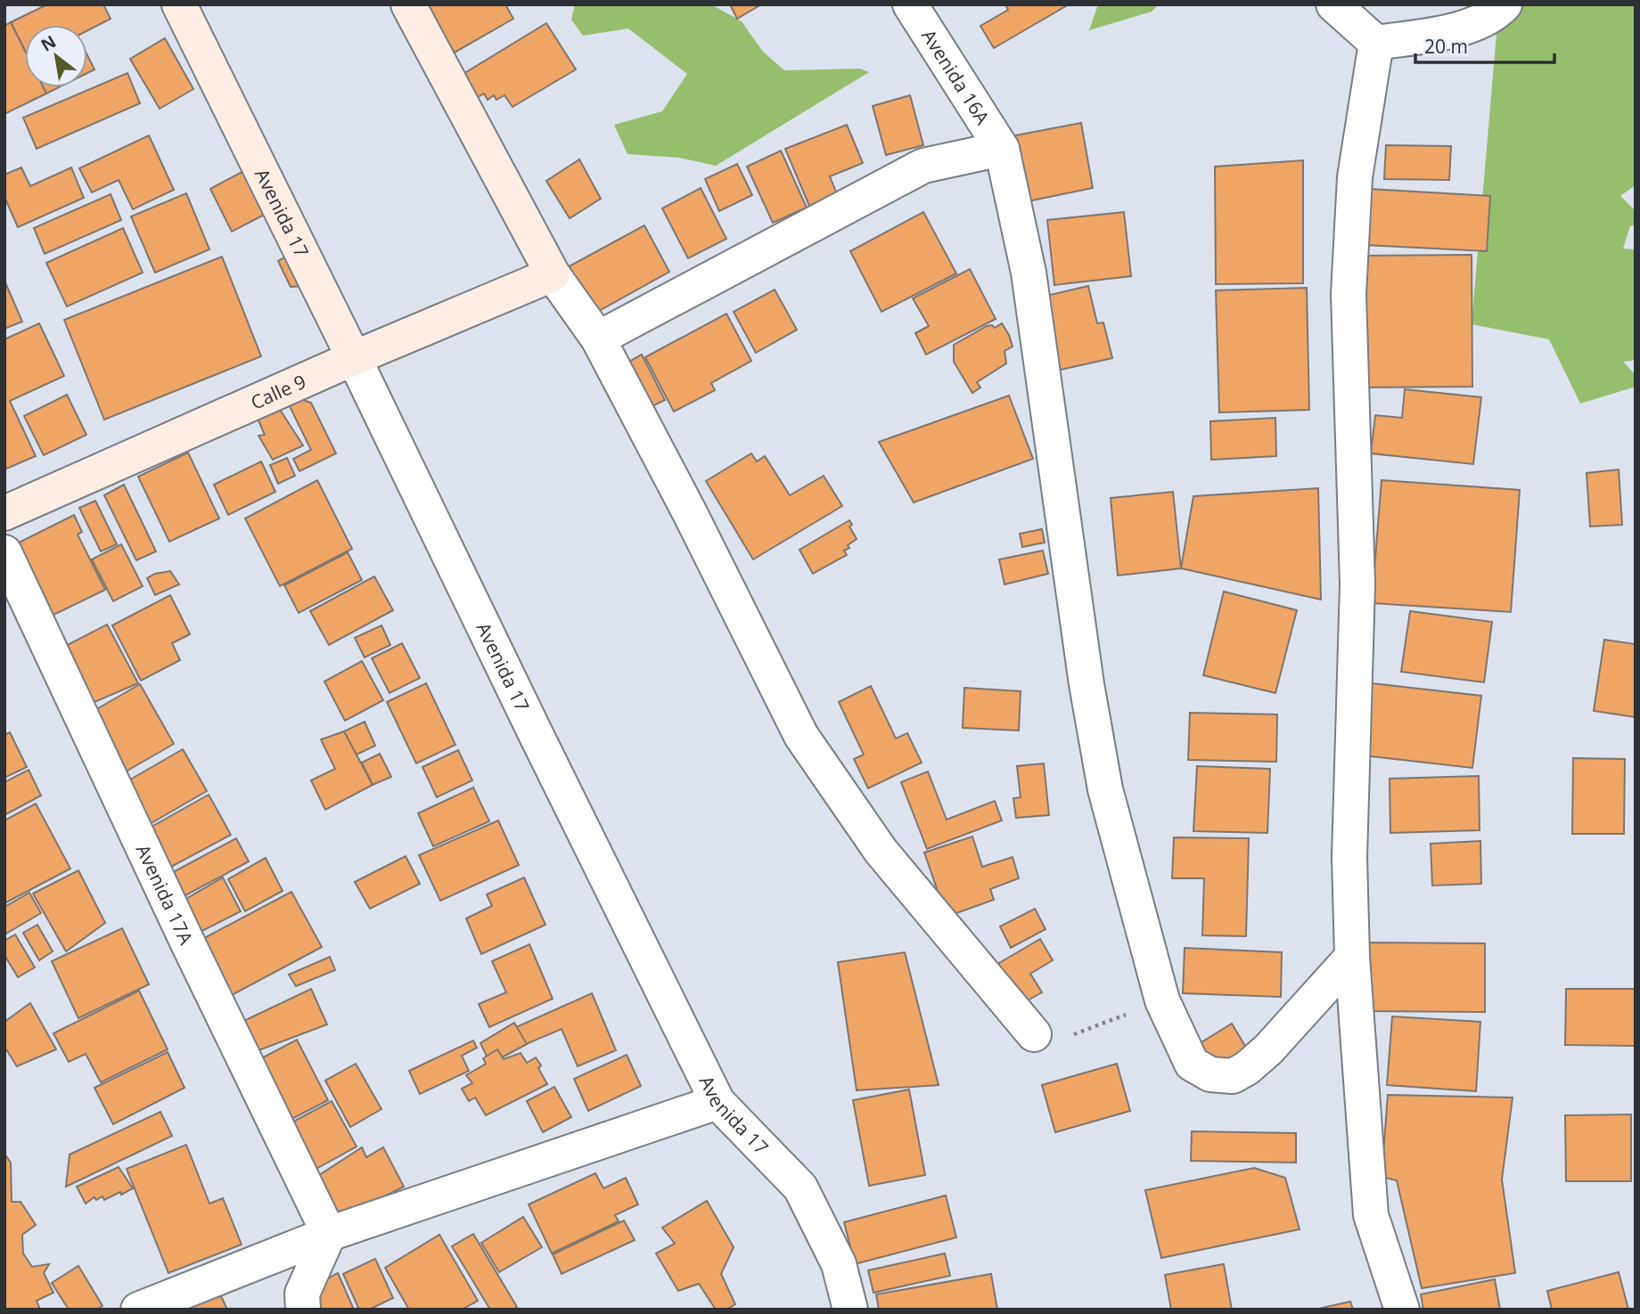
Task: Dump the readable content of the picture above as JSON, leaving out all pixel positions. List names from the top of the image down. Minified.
{"streets":{"main road":["Avenida 17","Calle 9"],"street":["Avenida 16A","Avenida 17A"]},"crossings":[["Avenida 17","Calle 9"]],"scale_bar":"20 m","north":"top left"}
